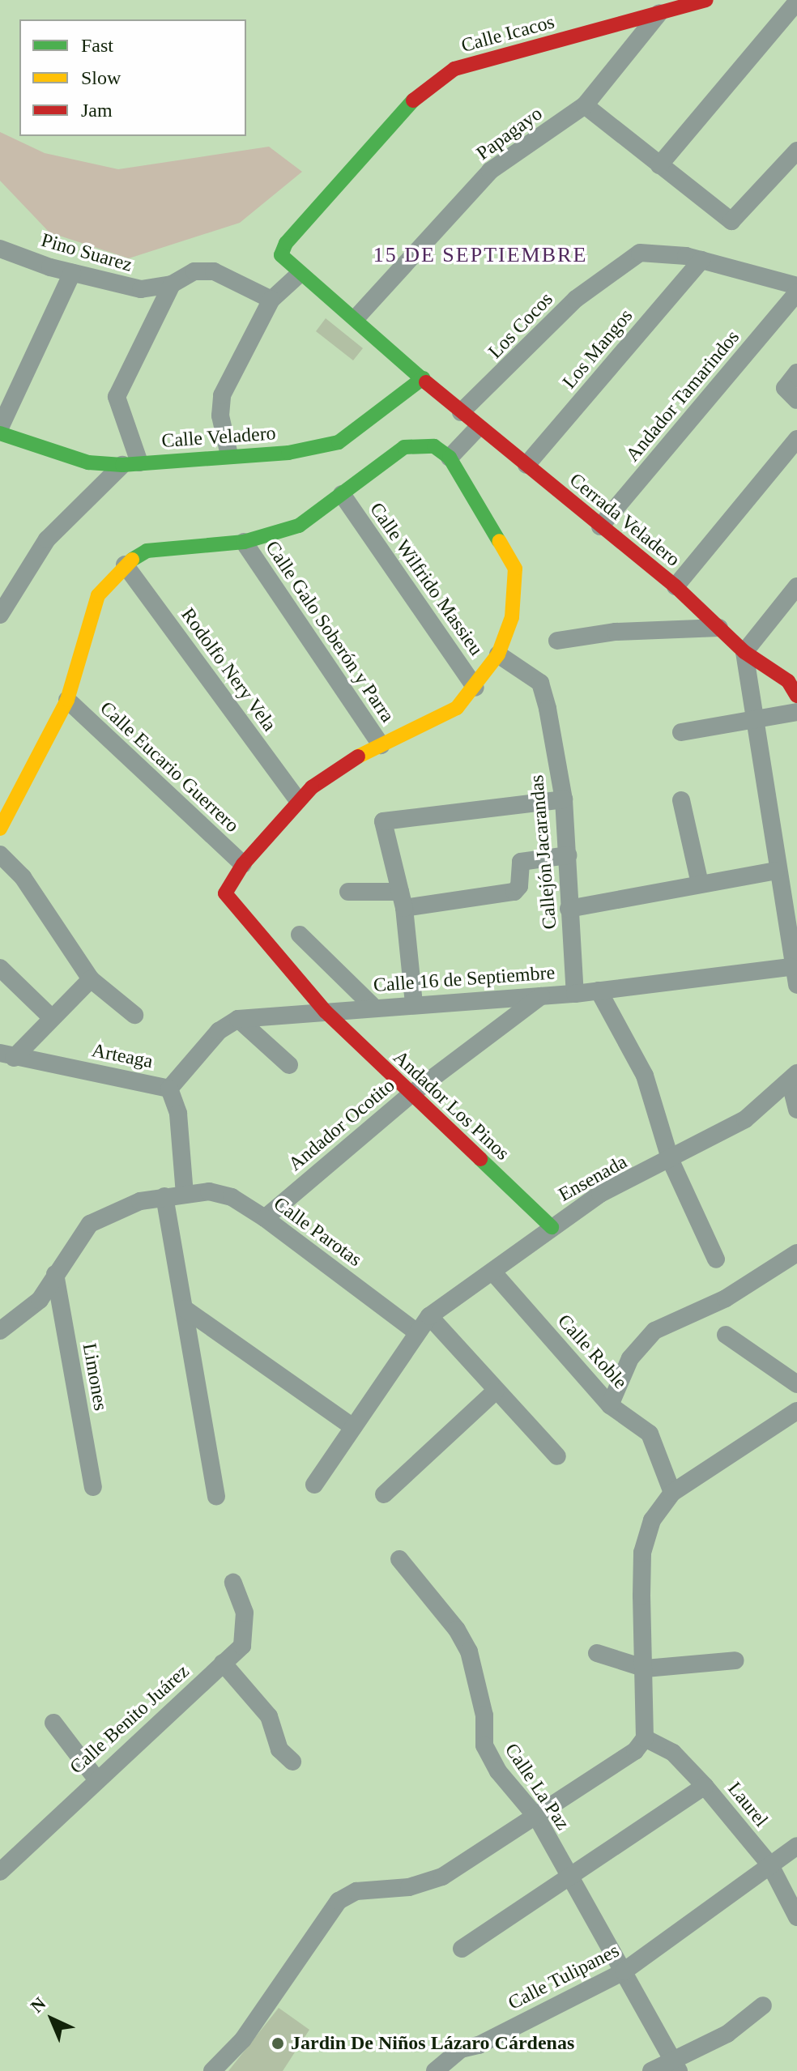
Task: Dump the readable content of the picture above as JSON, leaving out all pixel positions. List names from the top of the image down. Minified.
{"streets":{"street":["Calle Icacos","Papagayo","Pino Suarez","Los Cocos","Los Mangos","Andador Tamarindos","Calle Veladero","Cerrada Veladero","Calle Wilfrido Massieu","Calle Galo Soberón y Parra","Rodolfo Nery Vela","Calle Eucario Guerrero","Callejón Jacarandas","Calle 16 de Septiembre","Arteaga","Andador Los Pinos","Andador Ocotito","Ensenada","Calle Parotas","Calle Roble","Limones","Calle Benito Juárez","Calle La Paz","Laurel","Calle Tulipanes"]},"crossings":[["Calle Icacos","Papagayo"],["Los Cocos","Los Mangos"],["Los Cocos","Cerrada Veladero"],["Los Mangos","Cerrada Veladero"],["Andador Tamarindos","Cerrada Veladero"],["Calle Veladero","Cerrada Veladero"],["Calle Eucario Guerrero","Andador Los Pinos"],["Callejón Jacarandas","Calle 16 de Septiembre"],["Calle 16 de Septiembre","Andador Los Pinos"],["Calle 16 de Septiembre","Andador Ocotito"],["Arteaga","Calle Parotas"],["Andador Los Pinos","Andador Ocotito"],["Andador Los Pinos","Ensenada"],["Andador Ocotito","Calle Parotas"],["Ensenada","Calle Parotas"],["Ensenada","Calle Roble"],["Calle Parotas","Limones"],["Calle La Paz","Calle Tulipanes"],["Laurel","Calle Tulipanes"]],"districts":["15 DE SEPTIEMBRE"],"places":["Jardin De Niños Lázaro Cárdenas"],"legend":["Fast","Slow","Jam"],"north":"top left"}
